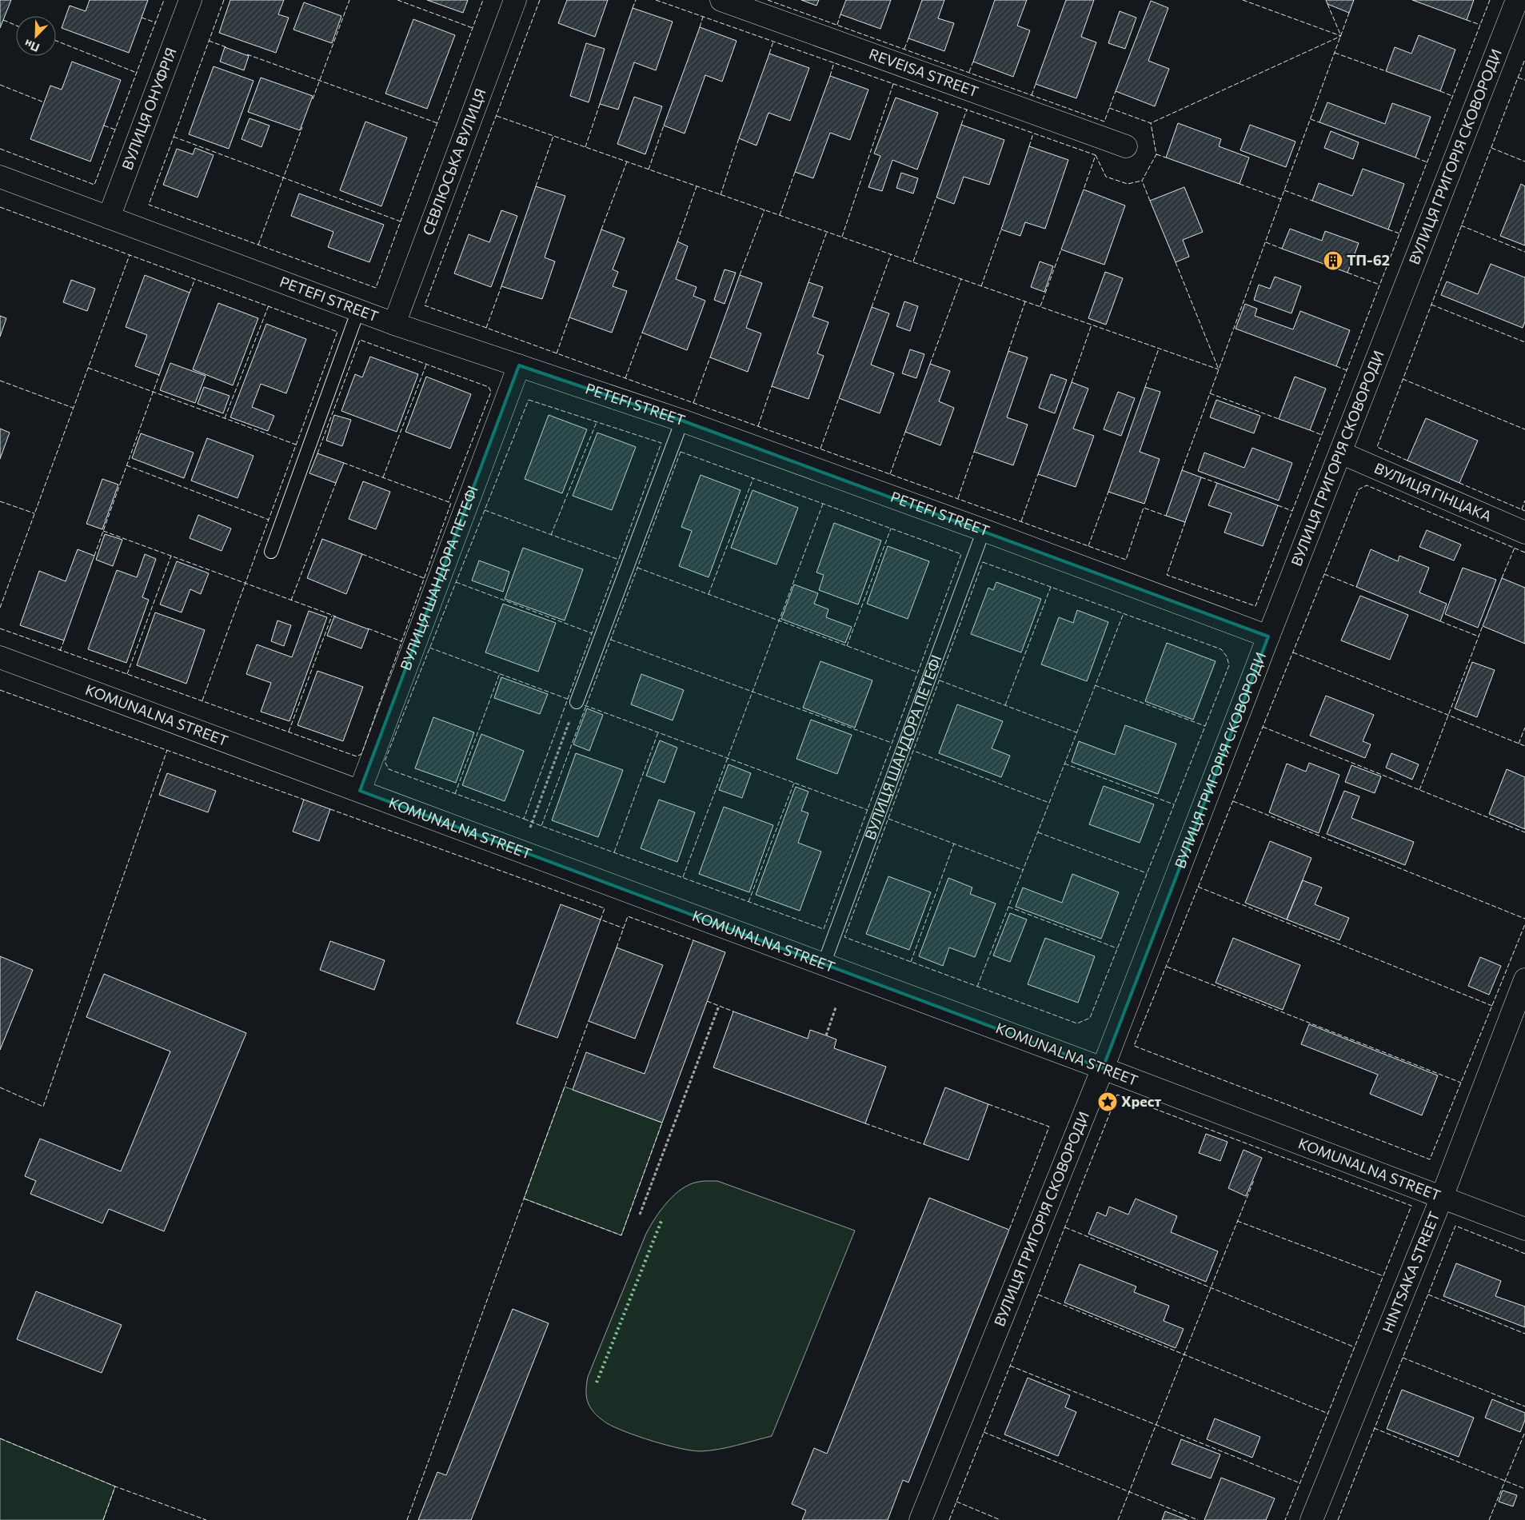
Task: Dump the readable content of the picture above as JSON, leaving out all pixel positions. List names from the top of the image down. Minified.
{"streets":{"street":["REVEISA STREET","ВУЛИЦЯ ОНУФРІЯ","ВУЛИЦЯ ГРИГОРІЯ СКОВОРОДИ","СЕВЛЮСЬКА ВУЛИЦЯ","PETEFI STREET","ВУЛИЦЯ ГІНЦАКА","ВУЛИЦЯ ШАНДОРА ПЕТЕФІ","KOMUNALNA STREET","HINTSAKA STREET"]},"crossings":[["ВУЛИЦЯ ОНУФРІЯ","PETEFI STREET"],["ВУЛИЦЯ ГРИГОРІЯ СКОВОРОДИ","PETEFI STREET"],["ВУЛИЦЯ ГРИГОРІЯ СКОВОРОДИ","ВУЛИЦЯ ГІНЦАКА"],["ВУЛИЦЯ ГРИГОРІЯ СКОВОРОДИ","KOMUNALNA STREET"],["СЕВЛЮСЬКА ВУЛИЦЯ","PETEFI STREET"],["PETEFI STREET","ВУЛИЦЯ ШАНДОРА ПЕТЕФІ"],["ВУЛИЦЯ ШАНДОРА ПЕТЕФІ","KOMUNALNA STREET"],["KOMUNALNA STREET","HINTSAKA STREET"]],"places":{"building":["ТП-62"],"place":["Хрест"]},"north":"bottom left"}
